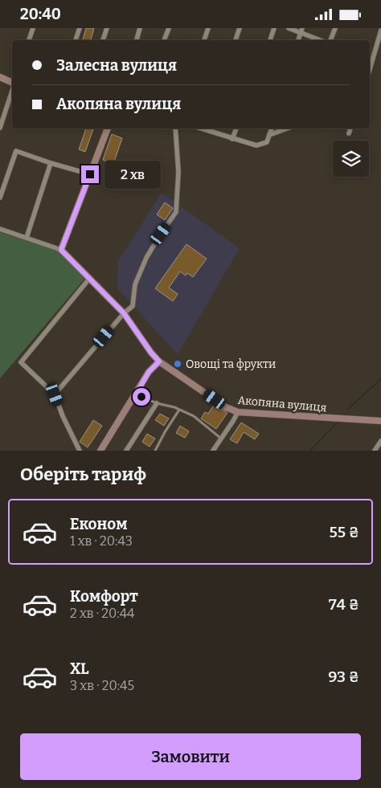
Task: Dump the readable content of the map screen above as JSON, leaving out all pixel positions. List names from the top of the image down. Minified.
{"streets":{"main road":["Акопяна вулиця"]},"places":["Овощі та фрукти"],"page":{"status":"20:40","banner":["Залесна вулиця","Акопяна вулиця"],"bubble":"2 хв","heading":"Оберіть тариф","list":[{"name":"Економ","note":"1 хв · 20:43","value":"55 ₴"},{"name":"Комфорт","note":"2 хв · 20:44","value":"74 ₴"},{"name":"XL","note":"3 хв · 20:45","value":"93 ₴"}],"buttons":"Замовити"}}
